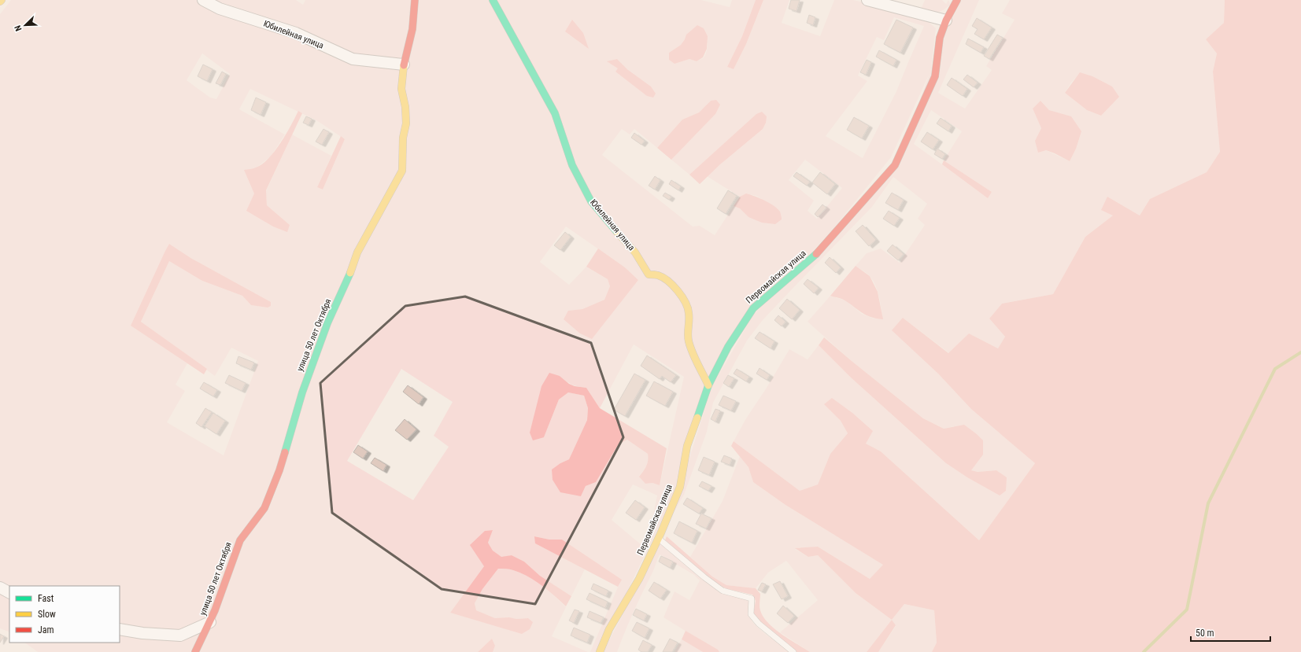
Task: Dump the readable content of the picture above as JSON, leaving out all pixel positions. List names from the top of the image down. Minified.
{"streets":{"street":["Юбилейная улица","Первомайская улица","улица 50 лет Октября"]},"crossings":[["Юбилейная улица","Первомайская улица"],["Юбилейная улица","улица 50 лет Октября"]],"legend":["Fast","Slow","Jam"],"scale_bar":"50 m","north":"bottom left"}
